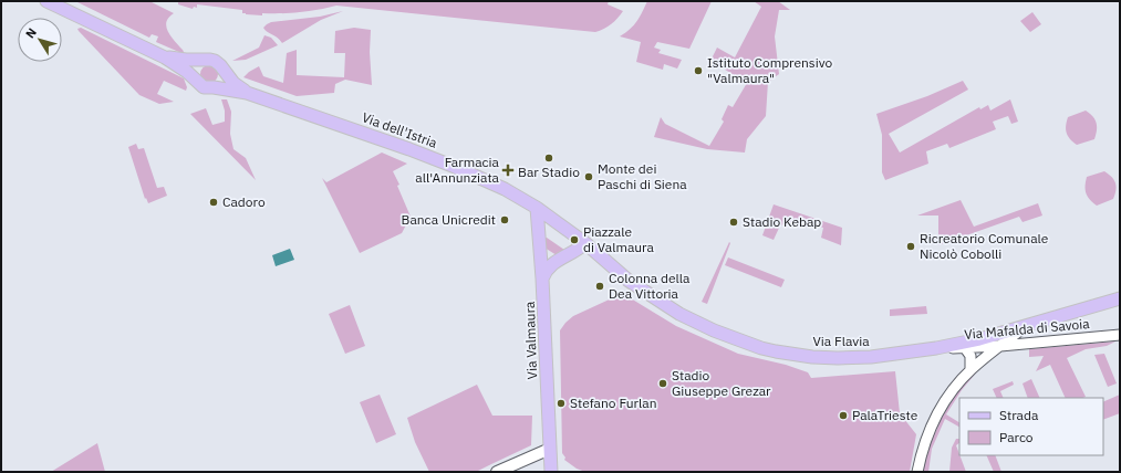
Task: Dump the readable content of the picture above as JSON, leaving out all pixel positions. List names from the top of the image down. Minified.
{"streets":{"main road":["Via dell'Istria","Via Valmaura","Via Flavia"],"street":["Via Mafalda di Savoia"]},"crossings":[["Via dell'Istria","Via Valmaura"],["Via Mafalda di Savoia","Via Flavia"]],"places":{"other":["Istituto Comprensivo \"Valmaura\"","Bar Stadio","Monte dei Paschi di Siena","Cadoro","Banca Unicredit","Stadio Kebap","Piazzale di Valmaura","Ricreatorio Comunale Nicolò Cobolli","Colonna della Dea Vittoria","Stadio Giuseppe Grezar","Stefano Furlan","PalaTrieste"],"health":["Farmacia all'Annunziata"]},"legend":["Strada","Parco"],"north":"top left"}
